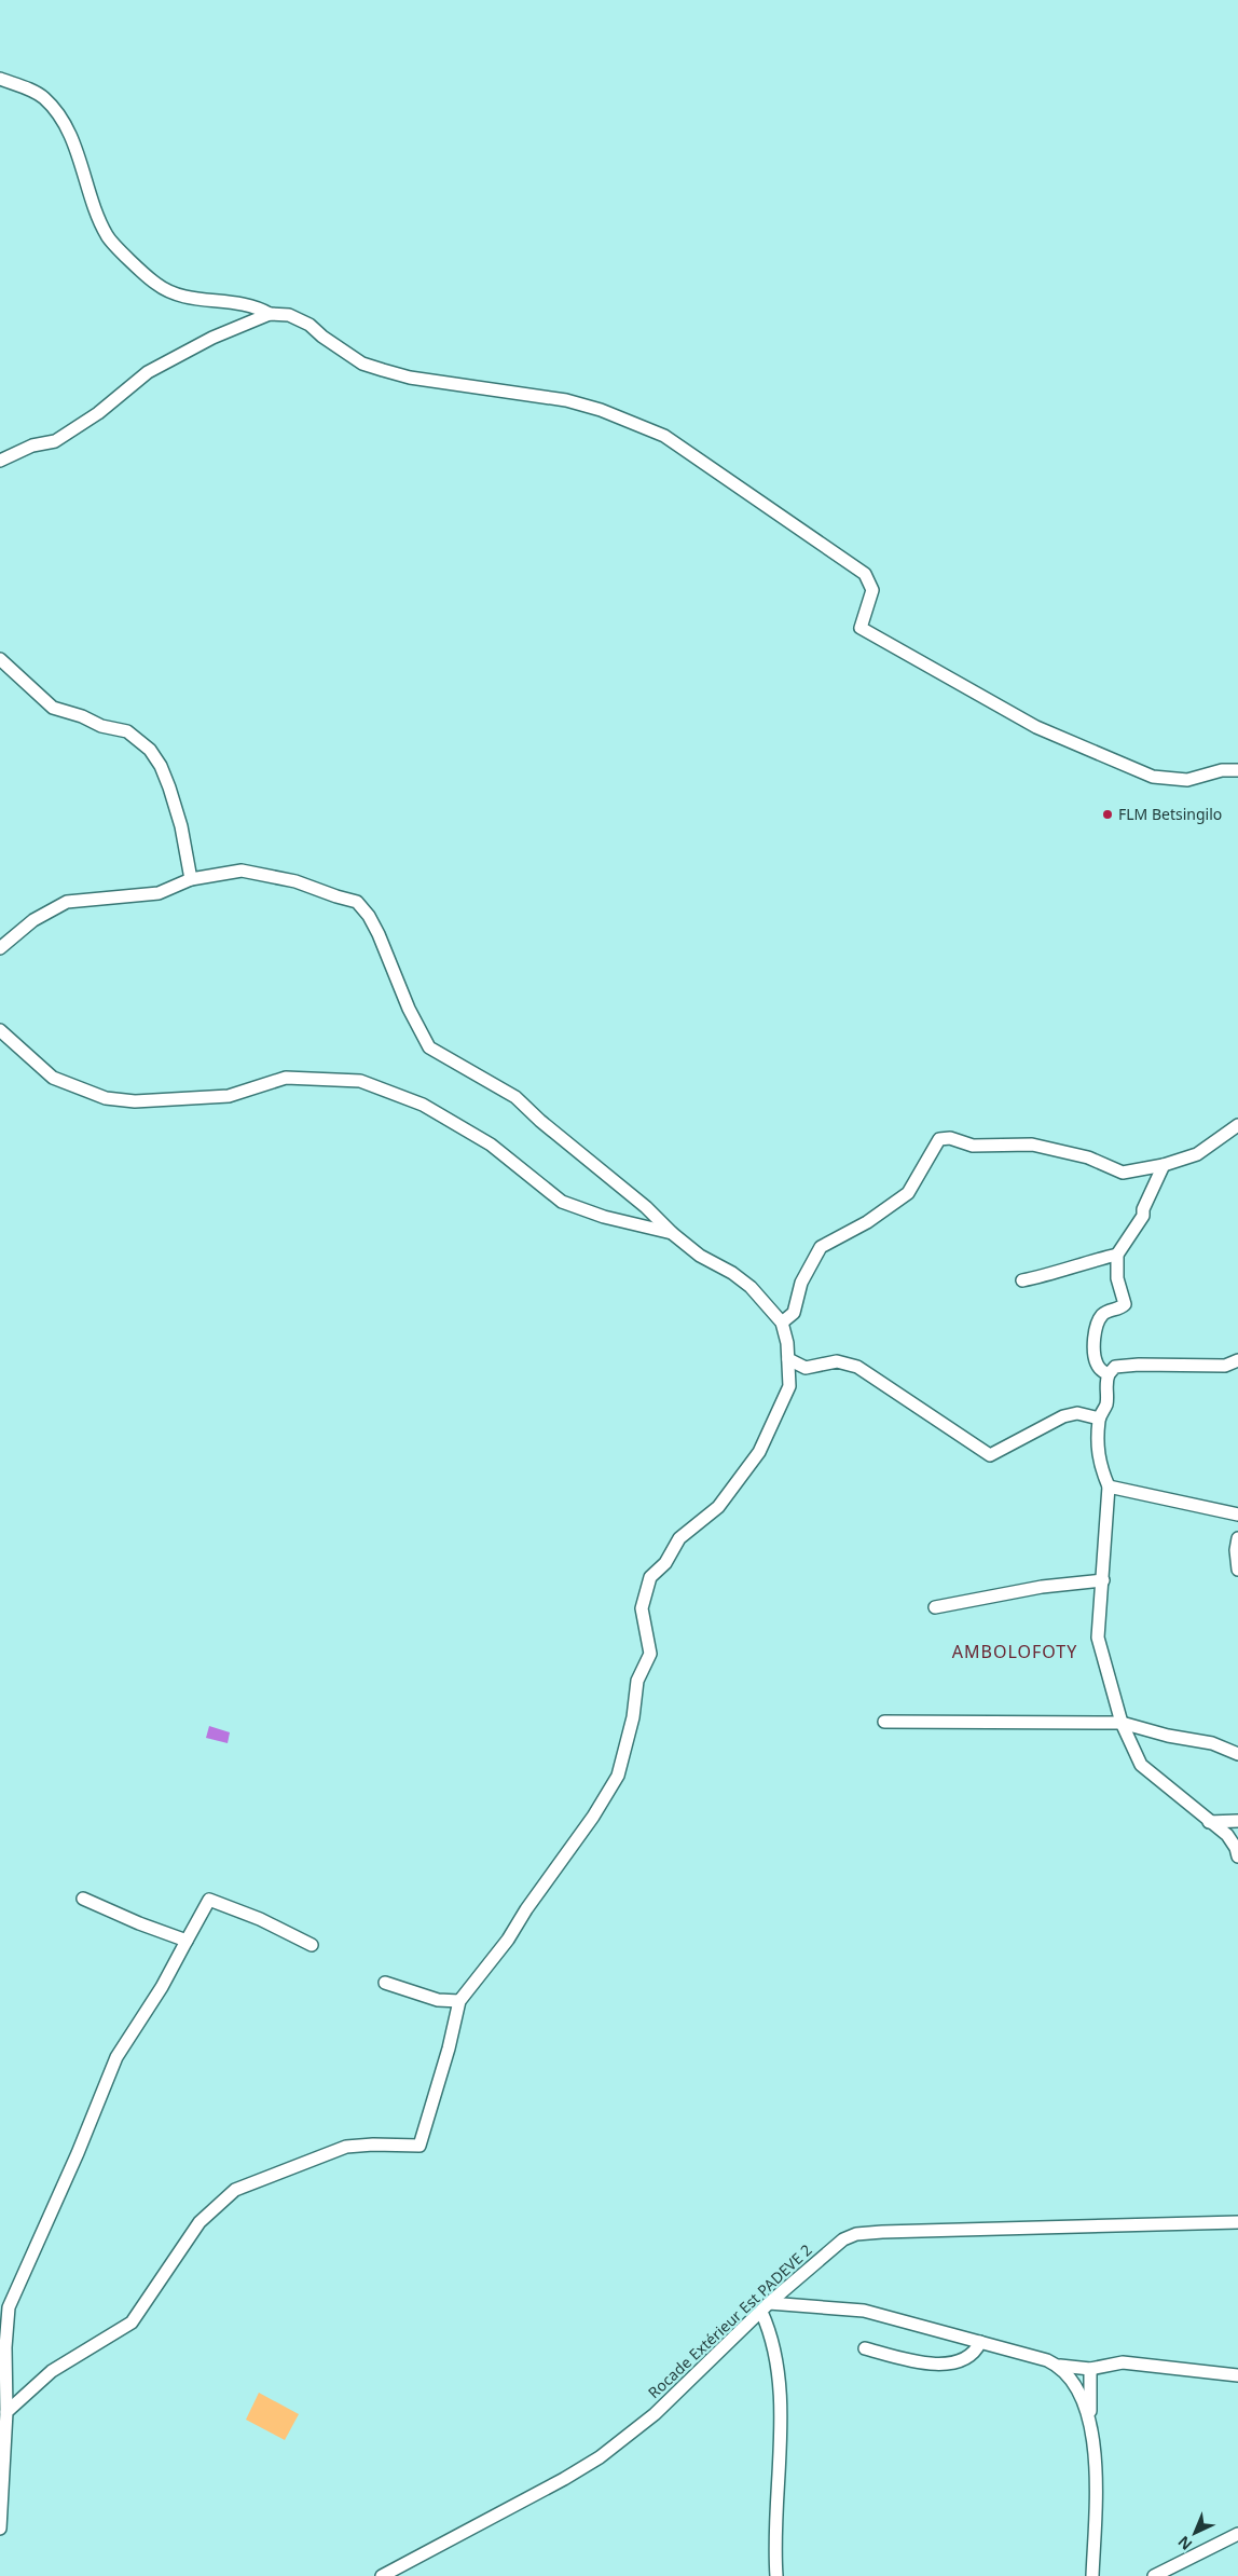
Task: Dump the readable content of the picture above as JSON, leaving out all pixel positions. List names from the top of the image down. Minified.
{"streets":{"street":["Rocade Extérieur Est PADEVE 2"]},"districts":["AMBOLOFOTY"],"places":["FLM Betsingilo"],"north":"bottom left"}
